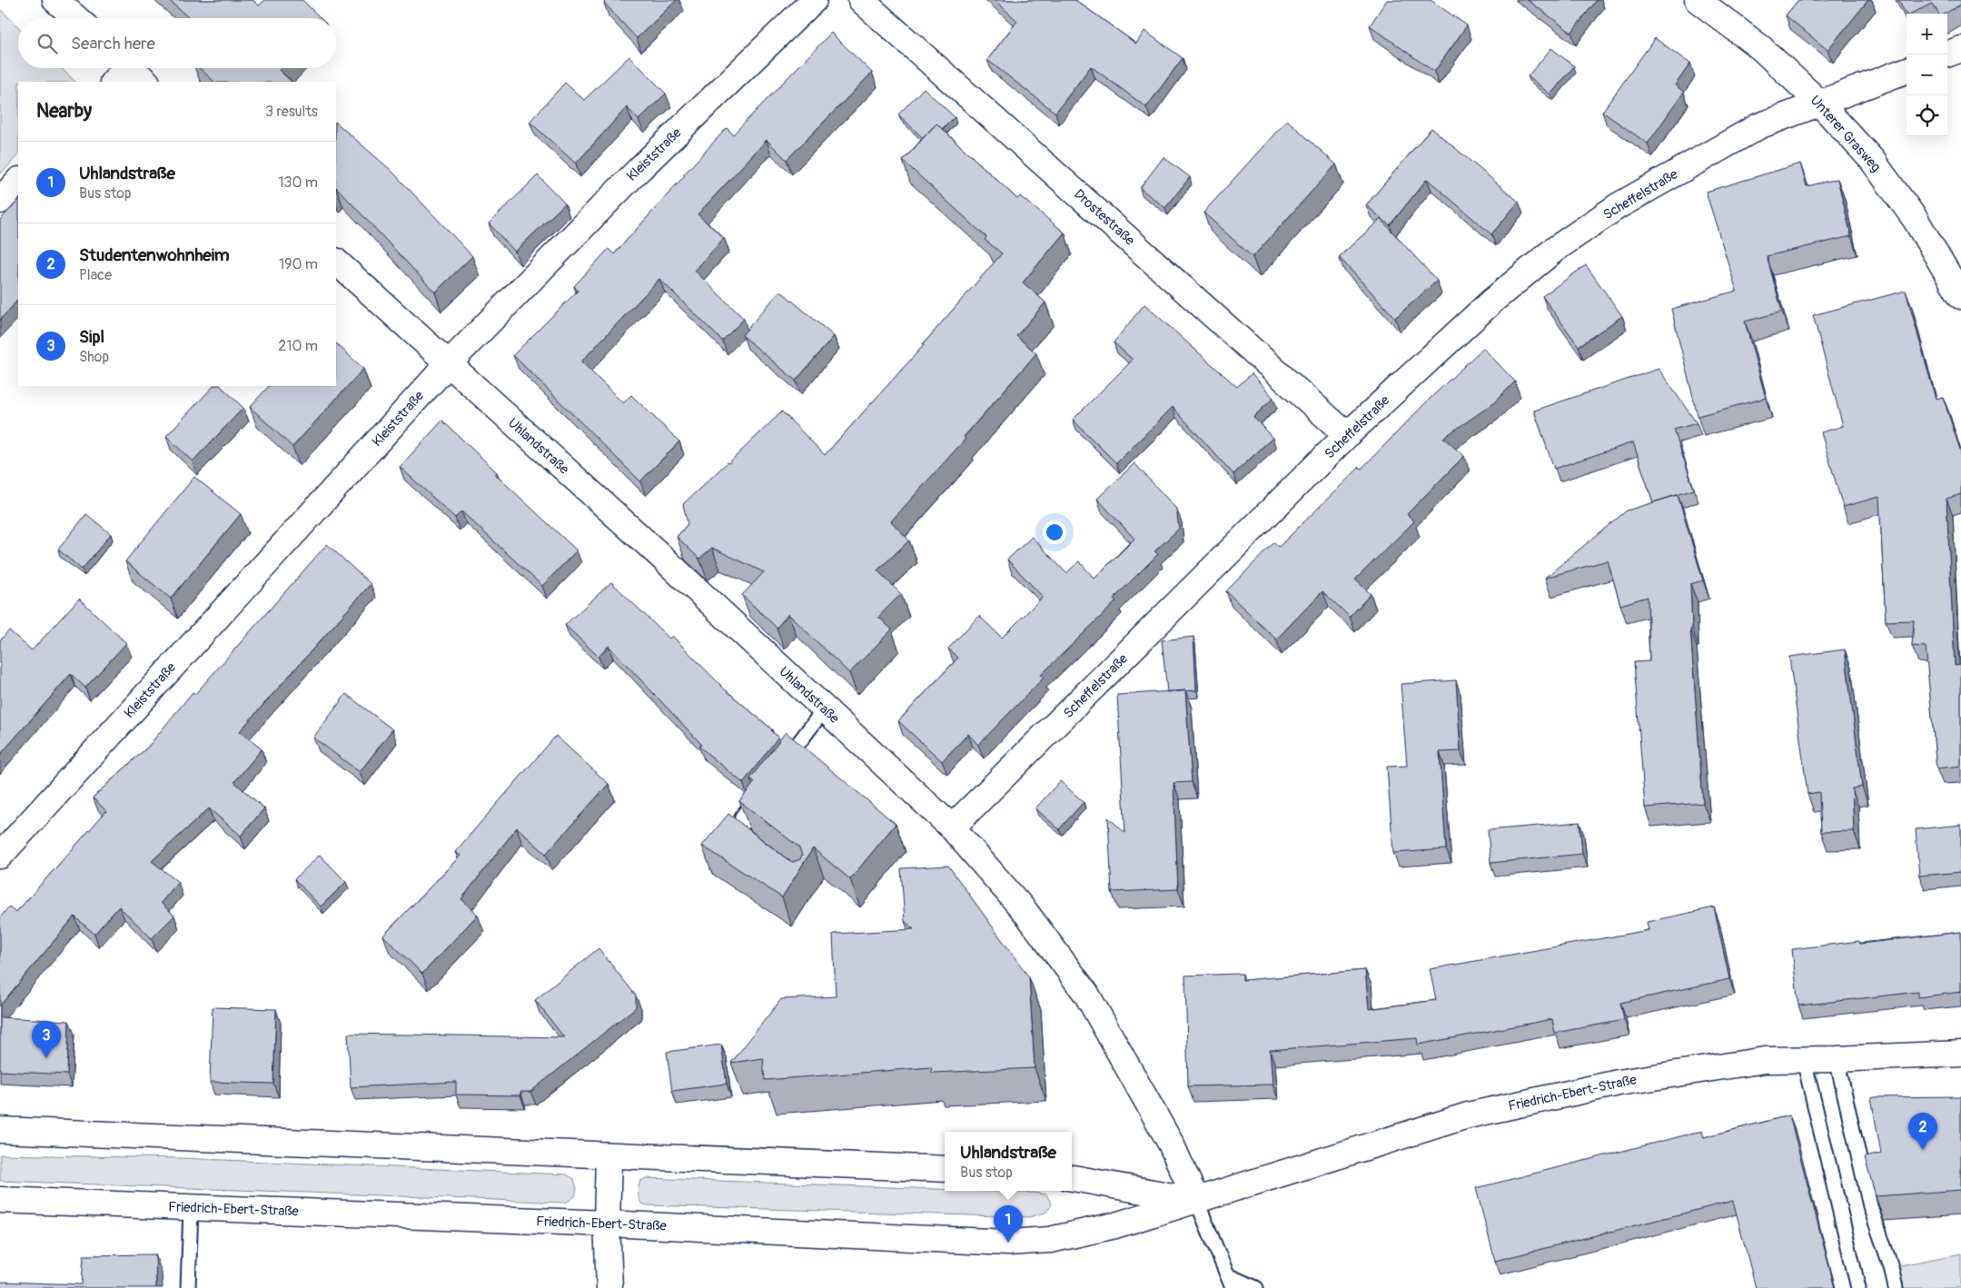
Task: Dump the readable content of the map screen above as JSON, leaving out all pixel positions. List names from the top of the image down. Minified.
{"streets":{"street":["Unterer Grasweg","Kleiststraße","Scheffelstraße","Drostestraße","Uhlandstraße","Friedrich-Ebert-Straße"]},"crossings":[["Unterer Grasweg","Scheffelstraße"],["Kleiststraße","Uhlandstraße"],["Scheffelstraße","Drostestraße"],["Scheffelstraße","Uhlandstraße"],["Uhlandstraße","Friedrich-Ebert-Straße"]],"page":{"map_buttons":["+","−"],"search":"Search here","heading":["Nearby","3 results"],"list":[{"mark":"1","name":"Uhlandstraße","note":"Bus stop","value":"130 m"},{"mark":"2","name":"Studentenwohnheim","note":"Place","value":"190 m"},{"mark":"3","name":"Sipl","note":"Shop","value":"210 m"}],"pins":["3","2","1"],"popup":["Uhlandstraße","Bus stop"]}}
